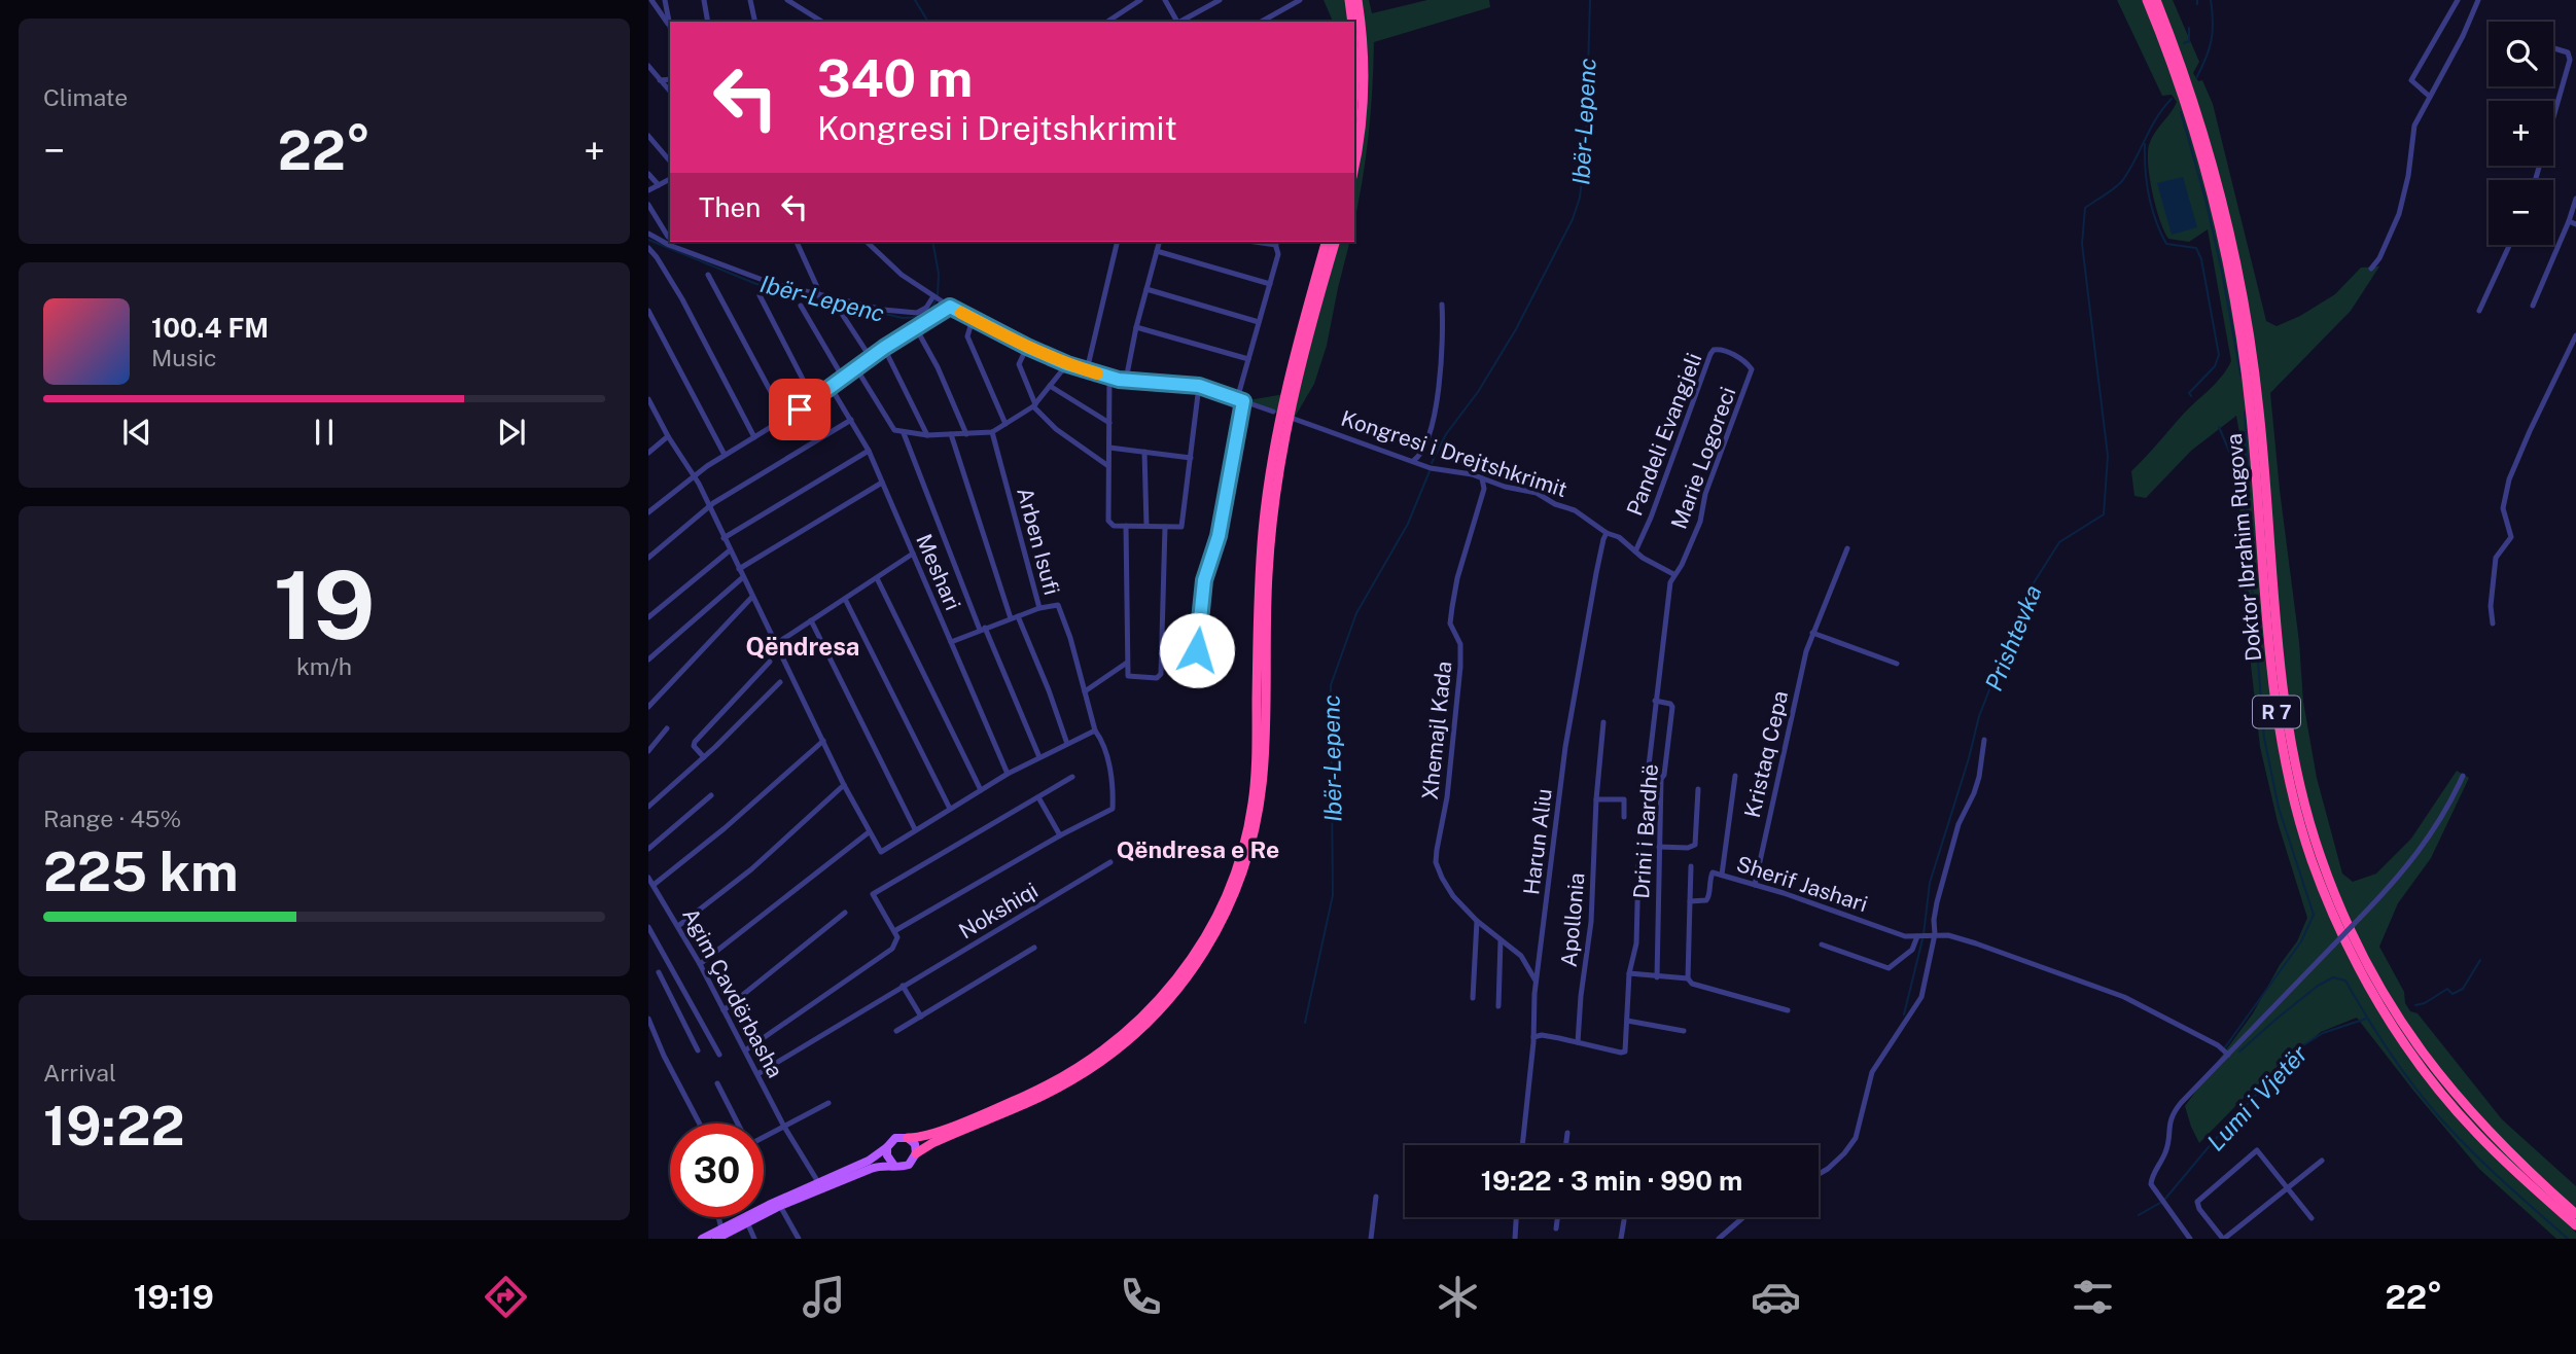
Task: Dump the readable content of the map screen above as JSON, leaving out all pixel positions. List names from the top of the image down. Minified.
{"streets":{"highway":["Doktor Ibrahim Rugova","R 7"],"street":["Pandeli Evangjeli","Kongresi i Drejtshkrimit","Marie Logoreci","Arben Isufi","Meshari","Xhemajl Kada","Kristaq Cepa","Drini i Bardhë","Harun Aliu","Sherif Jashari","Nokshiqi","Apollonia","Agim Çavdërbasha"]},"crossings":[["Pandeli Evangjeli","Kongresi i Drejtshkrimit"],["Pandeli Evangjeli","Marie Logoreci"],["Kongresi i Drejtshkrimit","Marie Logoreci"],["Kongresi i Drejtshkrimit","Xhemajl Kada"],["Kongresi i Drejtshkrimit","Harun Aliu"],["Arben Isufi","Meshari"],["Kristaq Cepa","Sherif Jashari"],["Nokshiqi","Agim Çavdërbasha"]],"districts":["Qëndresa","Qëndresa e Re"],"water":["Ibër-Lepenc","Prishtevka","Lumi i Vjetër"],"page":{"tile":["Climate",["19","km/h"],["Range · 45%","225 km"],["Arrival","19:22"]],"map_buttons":["+","−"],"turn":["340 m","Kongresi i Drejtshkrimit"],"heat":["−","22°","+"],"then":"Then","song":["100.4 FM","Music"],"limit":"30","trip":"19:22 · 3 min · 990 m","tabs":["19:19","22°"]}}
